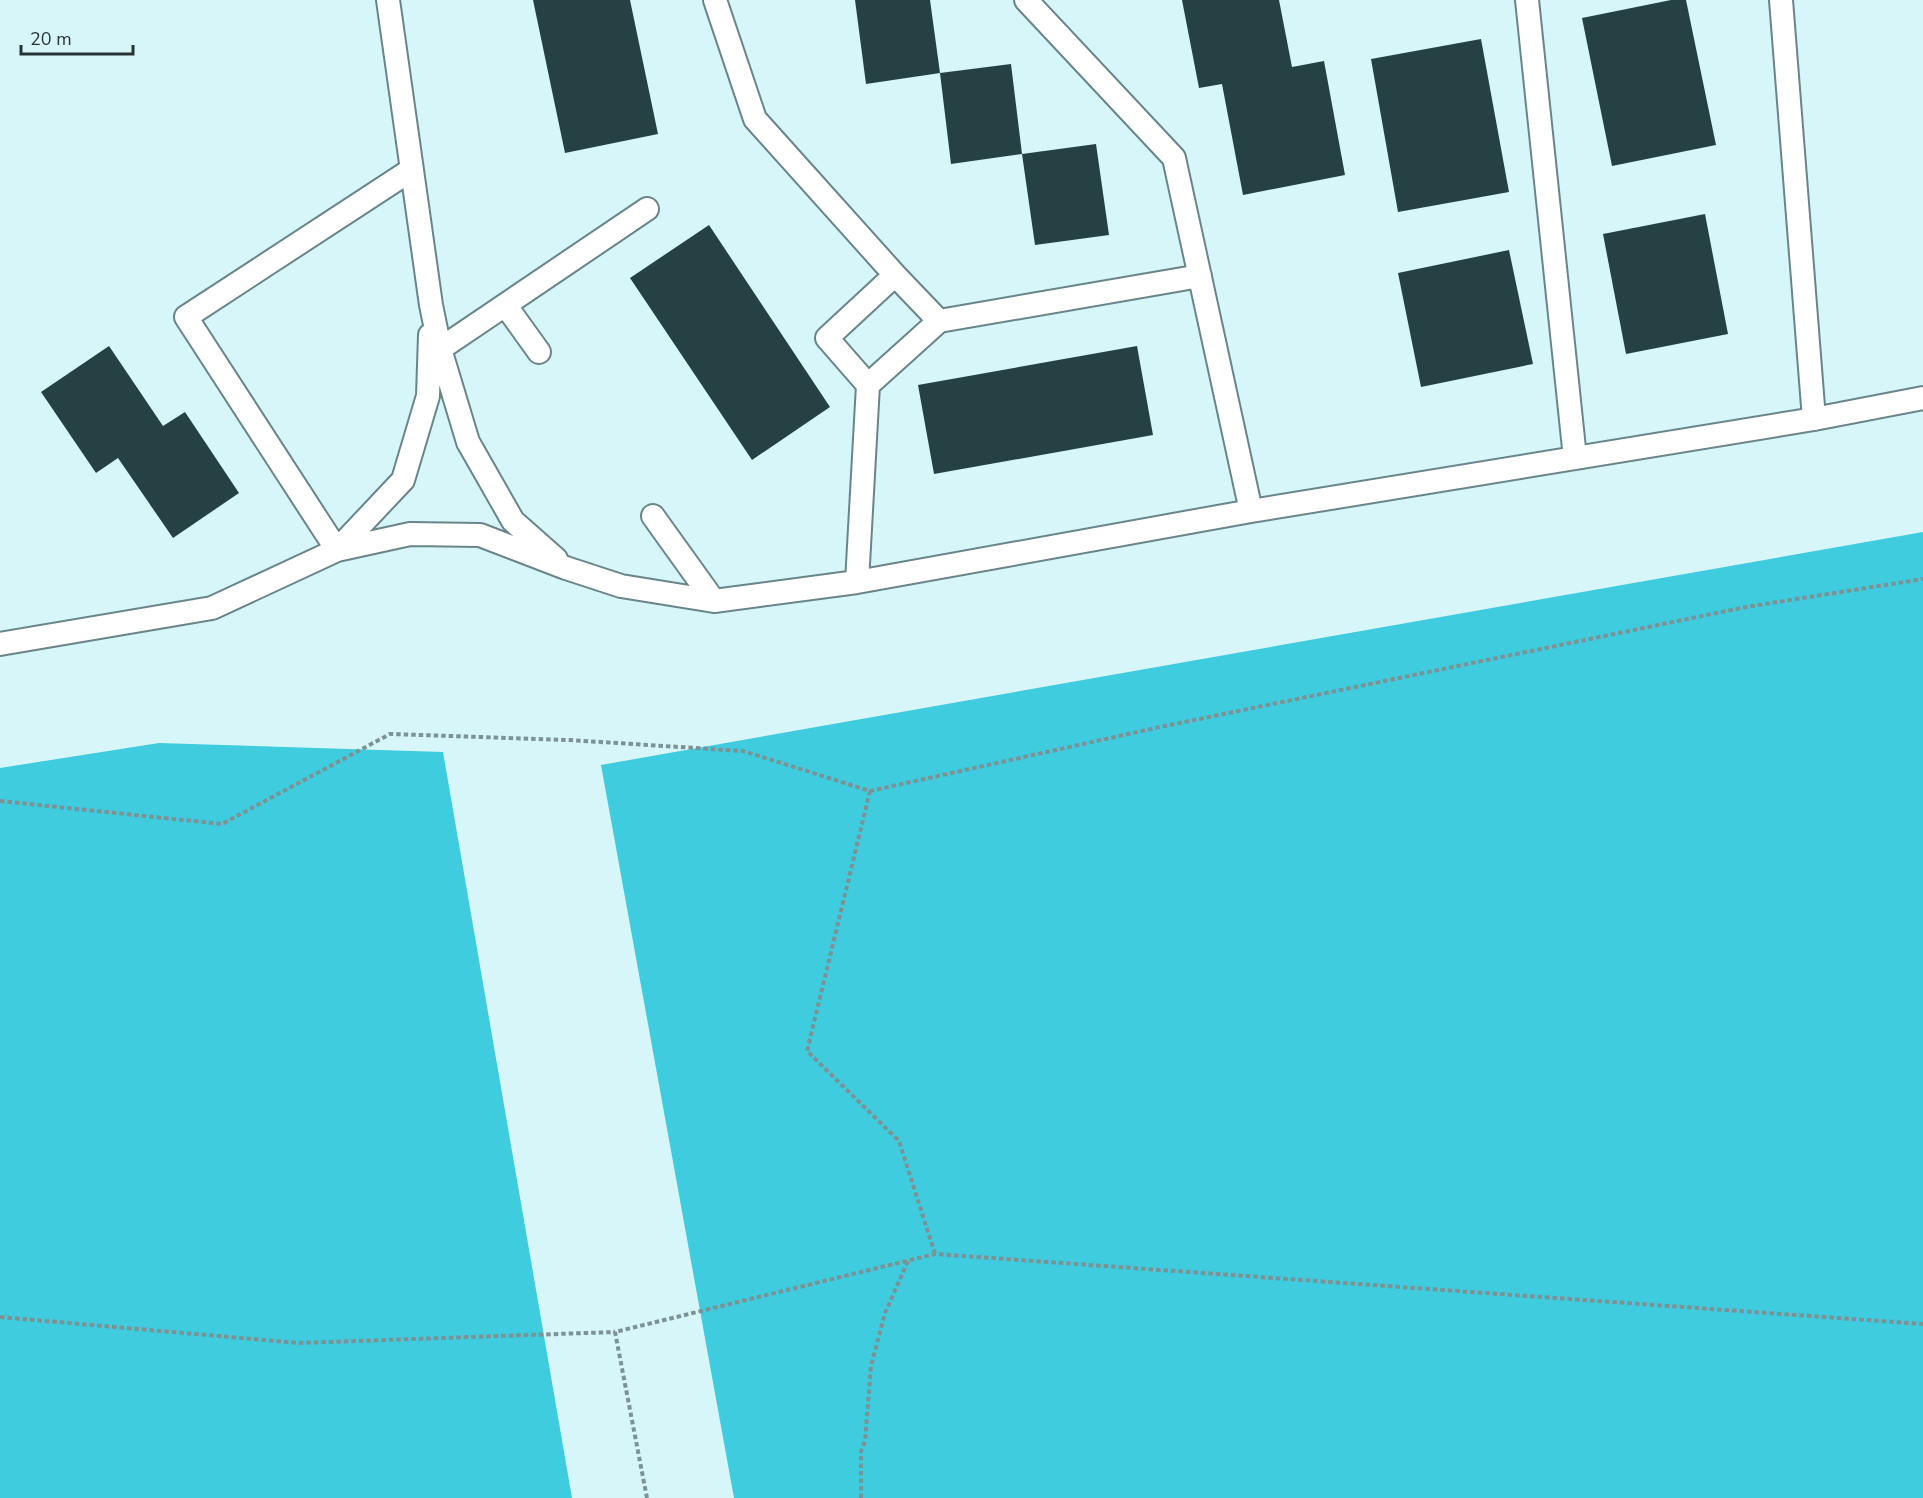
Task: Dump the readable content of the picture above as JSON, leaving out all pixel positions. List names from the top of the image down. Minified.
{"scale_bar":"20 m"}
